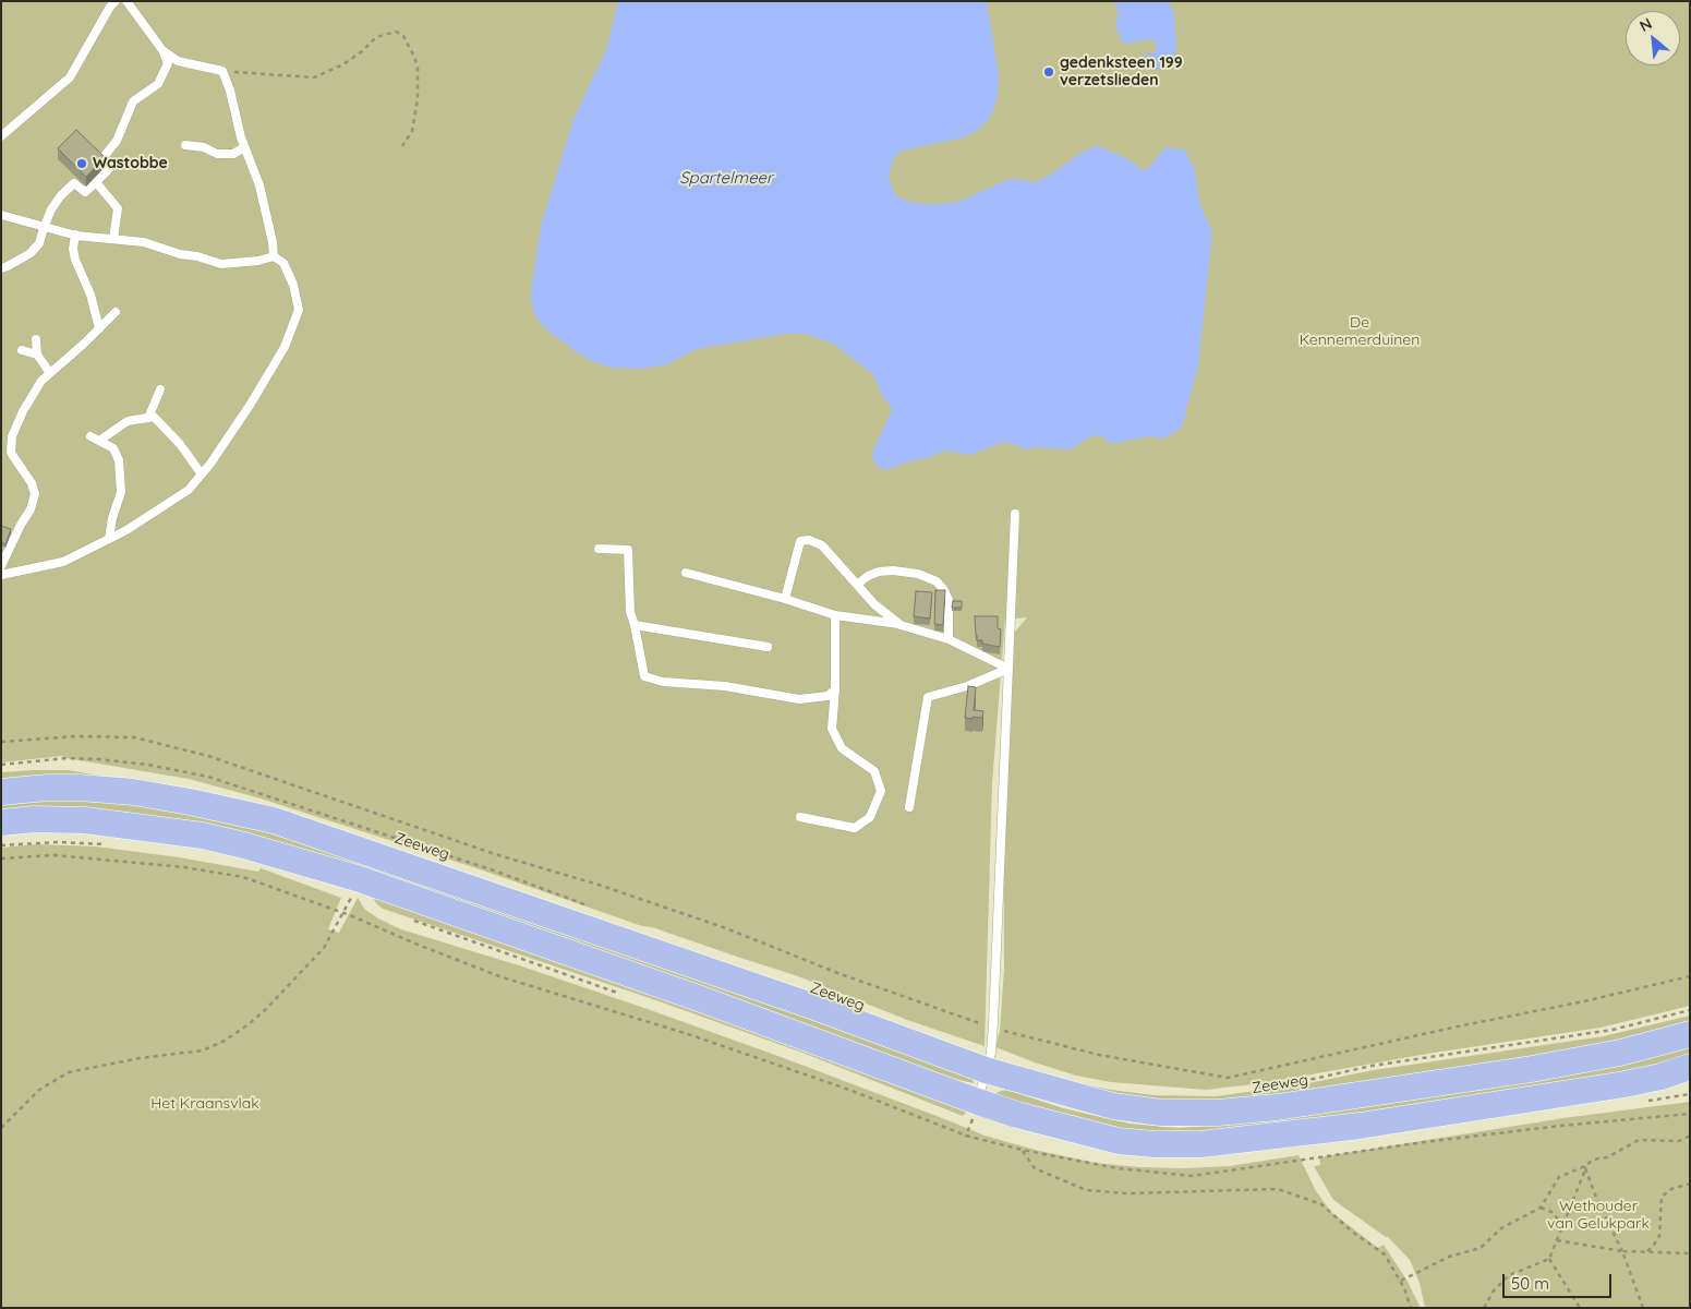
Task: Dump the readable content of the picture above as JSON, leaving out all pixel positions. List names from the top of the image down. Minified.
{"streets":{"main road":["Zeeweg"]},"water":["Spartelmeer"],"parks":["De Kennemerduinen","Het Kraansvlak","Wethouder van Gelukpark"],"places":["gedenksteen 199 verzetslieden","Wastobbe"],"scale_bar":"50 m","north":"top left"}
